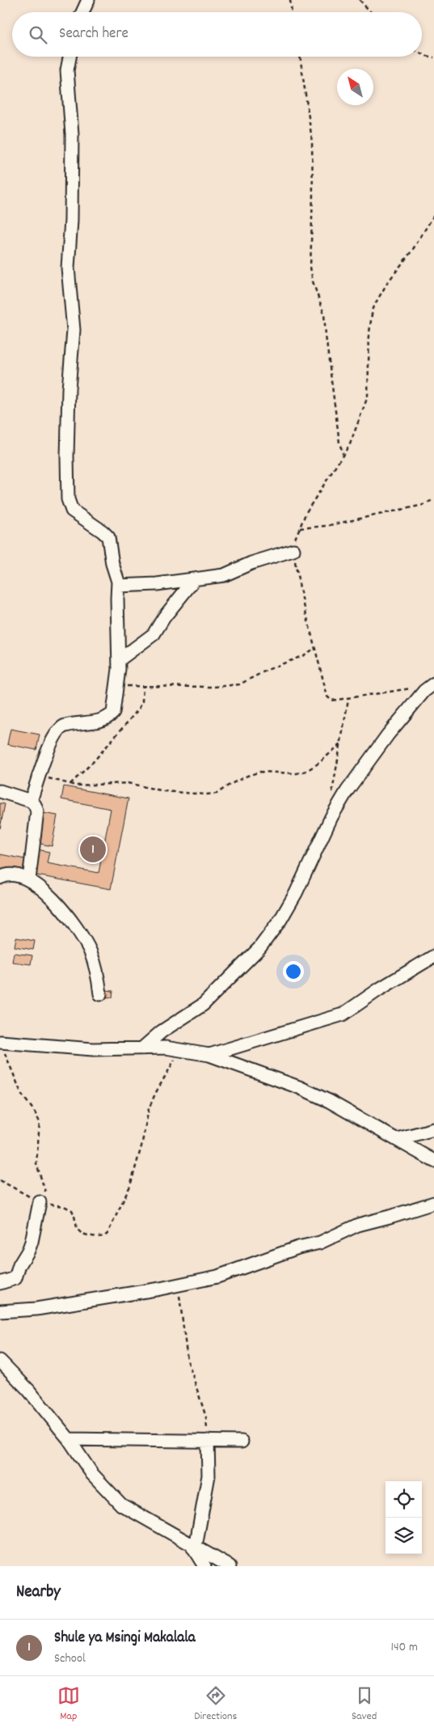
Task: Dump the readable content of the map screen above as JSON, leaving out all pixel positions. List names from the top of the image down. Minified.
{"north":"top left","page":{"search":"Search here","pins":"1","heading":"Nearby","list":[{"mark":"1","name":"Shule ya Msingi Makalala","note":"School","value":"140 m"}],"nav":["Map","Directions","Saved"]}}
